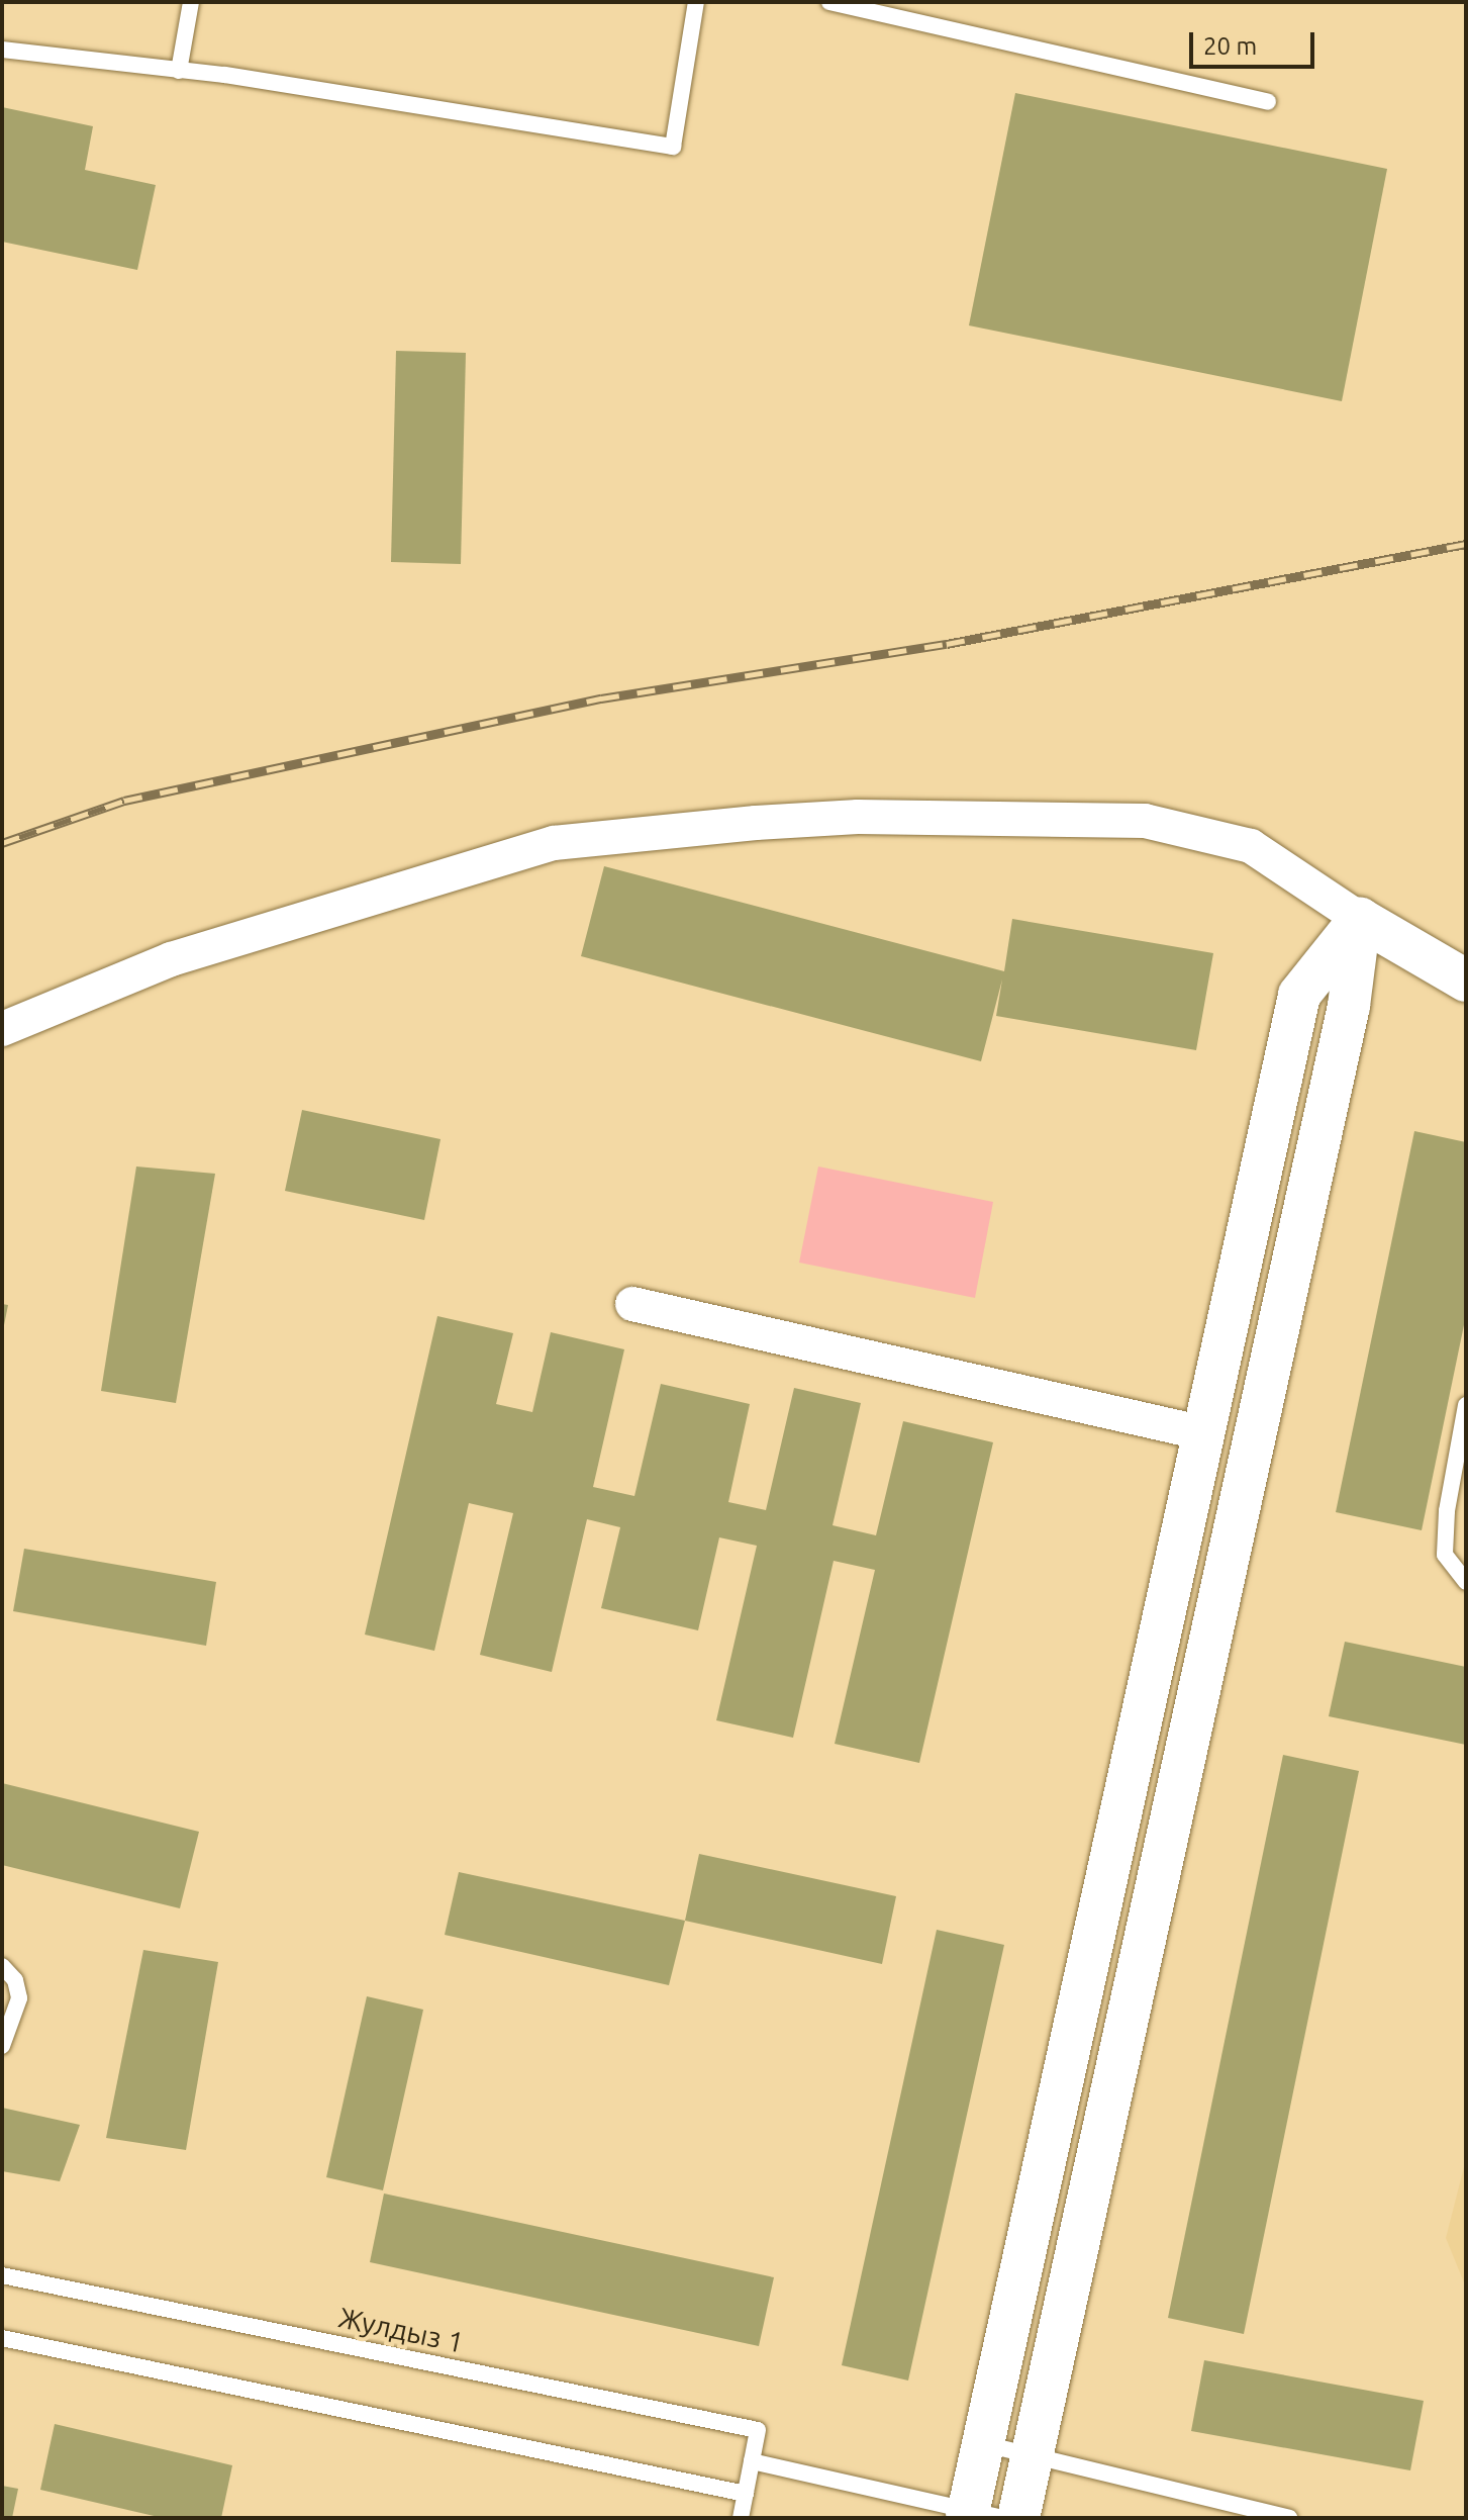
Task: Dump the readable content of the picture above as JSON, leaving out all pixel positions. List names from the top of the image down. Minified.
{"streets":{"lane":["Жулдыз 1"]},"scale_bar":"20 m"}
